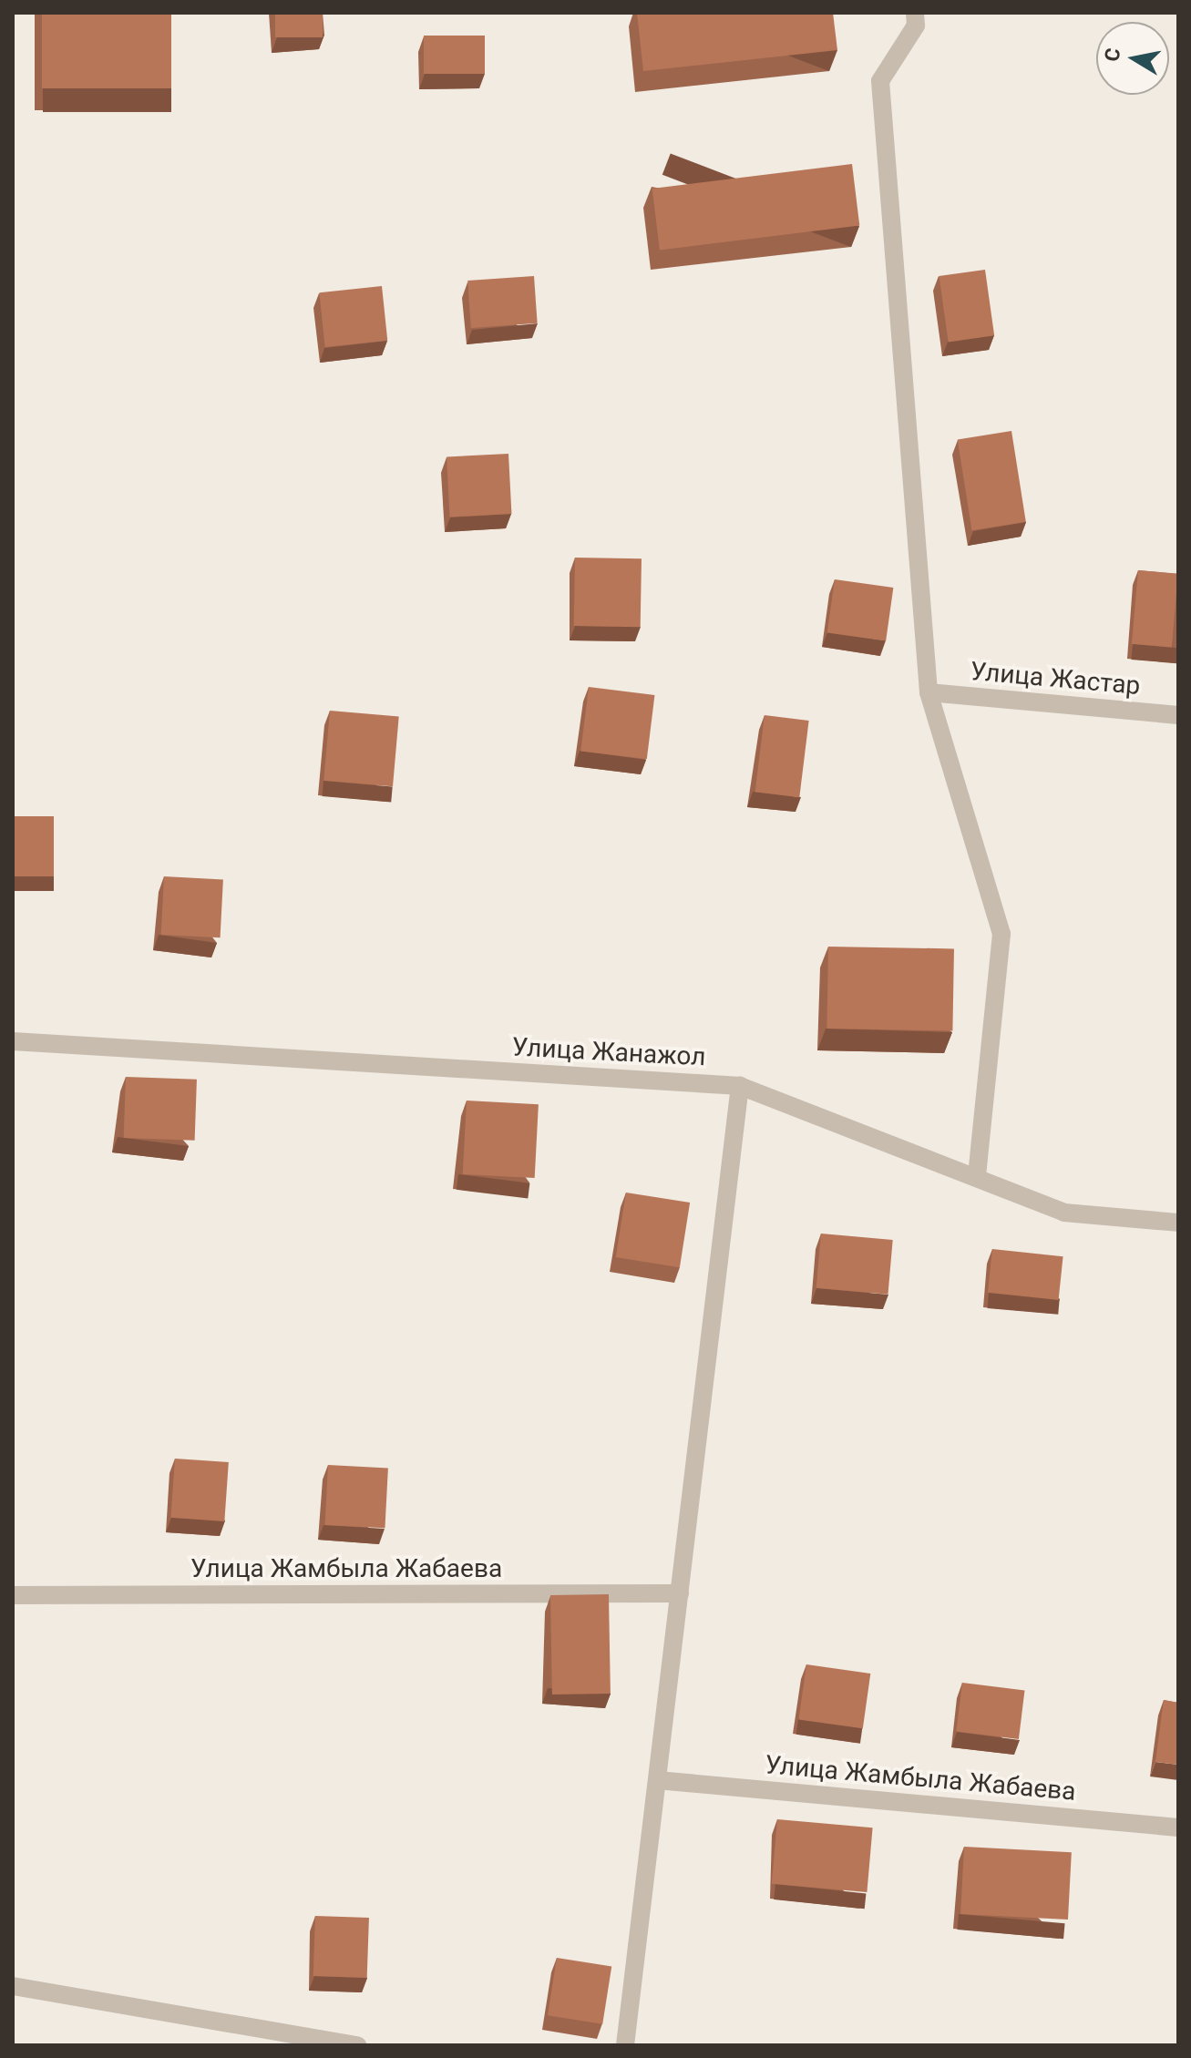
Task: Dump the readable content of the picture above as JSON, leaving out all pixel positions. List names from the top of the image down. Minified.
{"streets":{"street":["Улица Жастар","Улица Жанажол","Улица Жамбыла Жабаева"]},"north":"left"}
